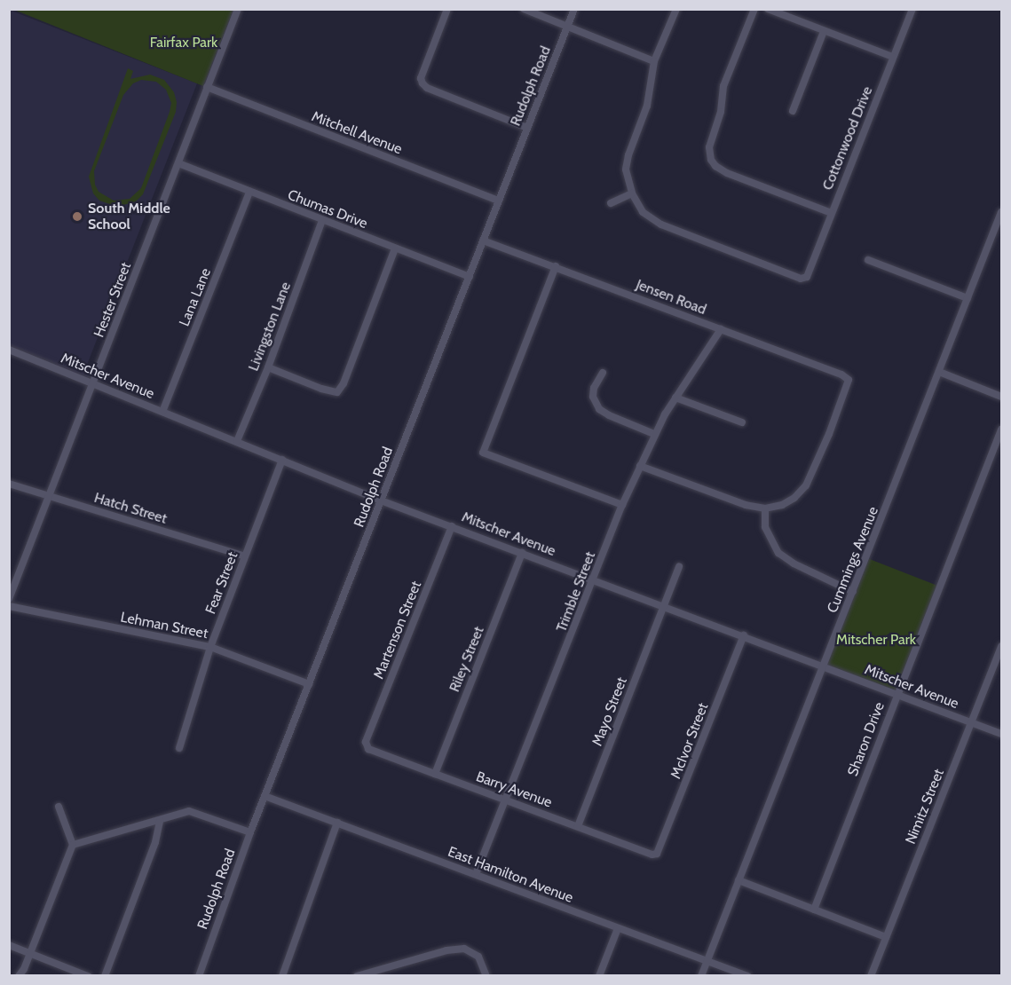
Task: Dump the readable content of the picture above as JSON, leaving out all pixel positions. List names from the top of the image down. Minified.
{"streets":{"street":["Rudolph Road","Mitchell Avenue","Cottonwood Drive","Chumas Drive","Lana Lane","Jensen Road","Hester Street","Livingston Lane","Mitscher Avenue","Hatch Street","Cummings Avenue","Fear Street","Trimble Street","Lehman Street","Martenson Street","Riley Street","Mayo Street","Sharon Drive","McIvor Street","Barry Avenue","Nimitz Street","East Hamilton Avenue"]},"crossings":[["Rudolph Road","Mitchell Avenue"],["Rudolph Road","Chumas Drive"],["Rudolph Road","Jensen Road"],["Rudolph Road","Mitscher Avenue"],["Rudolph Road","Lehman Street"],["Rudolph Road","East Hamilton Avenue"],["Mitchell Avenue","Hester Street"],["Chumas Drive","Lana Lane"],["Chumas Drive","Hester Street"],["Chumas Drive","Livingston Lane"],["Lana Lane","Mitscher Avenue"],["Jensen Road","Trimble Street"],["Hester Street","Mitscher Avenue"],["Hester Street","Hatch Street"],["Livingston Lane","Mitscher Avenue"],["Mitscher Avenue","Cummings Avenue"],["Mitscher Avenue","Fear Street"],["Mitscher Avenue","Trimble Street"],["Mitscher Avenue","Martenson Street"],["Mitscher Avenue","Riley Street"],["Mitscher Avenue","Mayo Street"],["Mitscher Avenue","Sharon Drive"],["Mitscher Avenue","McIvor Street"],["Mitscher Avenue","Nimitz Street"],["Hatch Street","Fear Street"],["Cummings Avenue","East Hamilton Avenue"],["Fear Street","Lehman Street"],["Trimble Street","Barry Avenue"],["Trimble Street","East Hamilton Avenue"],["Martenson Street","Barry Avenue"],["Riley Street","Barry Avenue"],["Mayo Street","Barry Avenue"],["McIvor Street","Barry Avenue"]],"parks":["Fairfax Park","Mitscher Park"],"places":["South Middle School"]}
